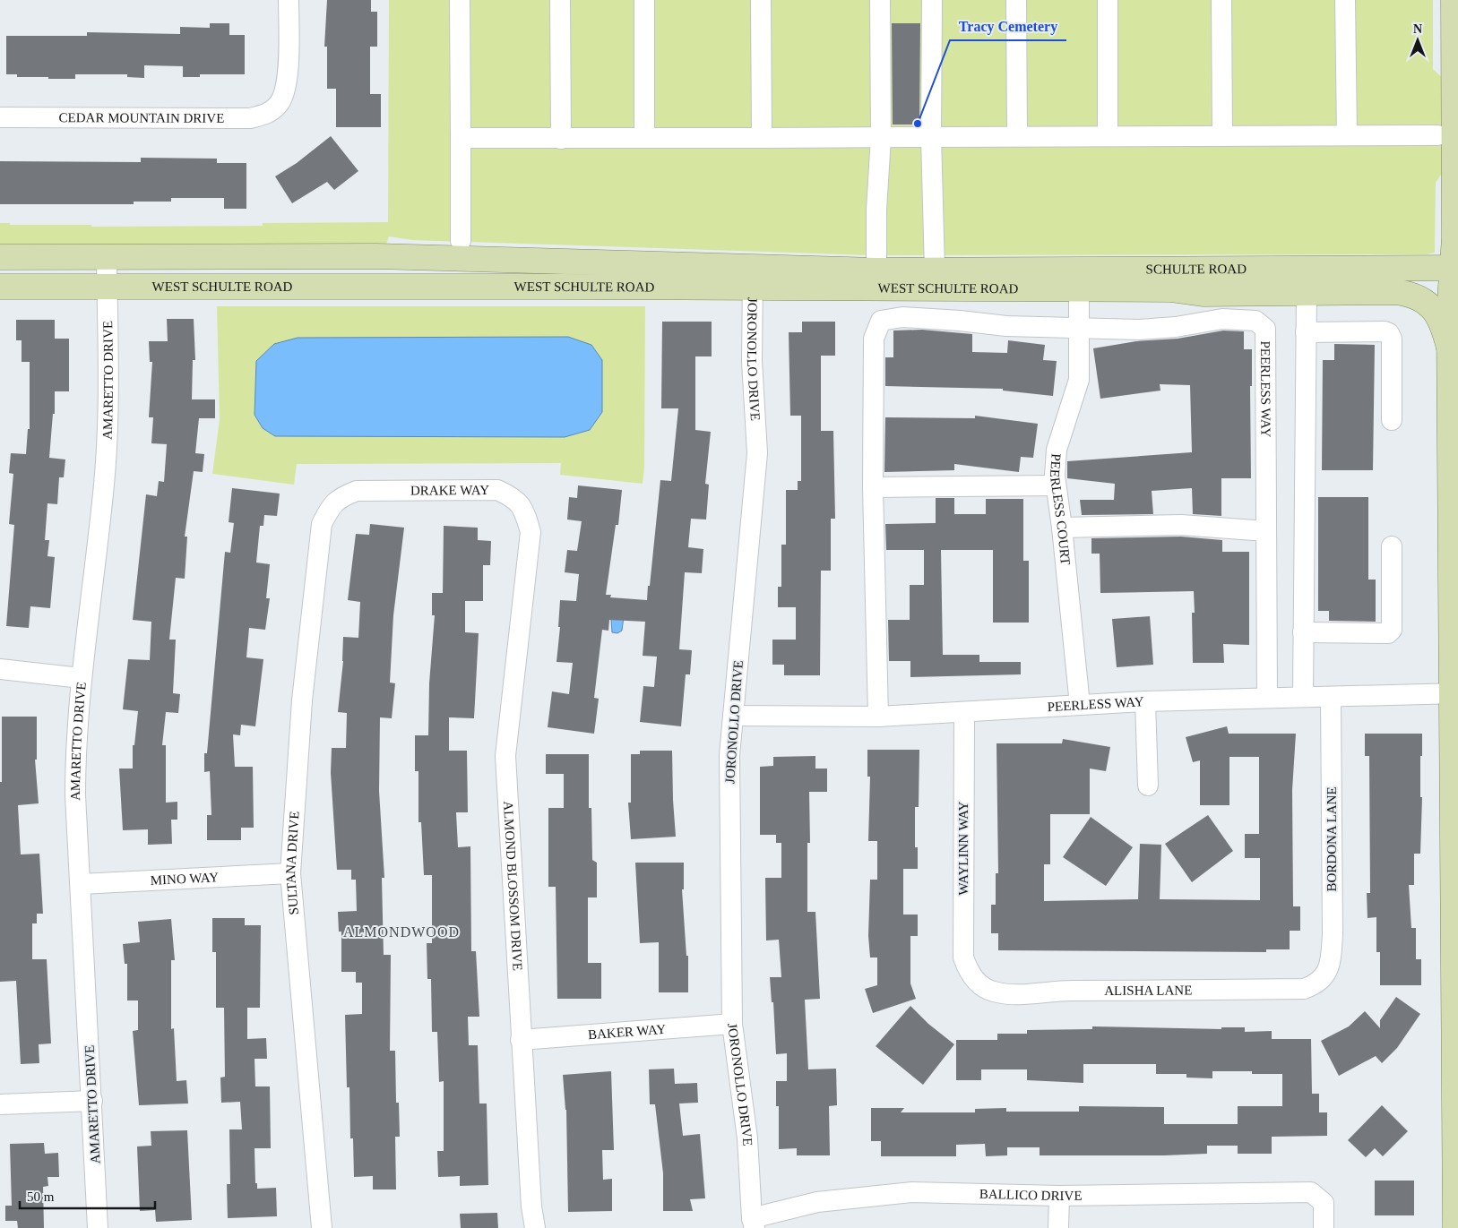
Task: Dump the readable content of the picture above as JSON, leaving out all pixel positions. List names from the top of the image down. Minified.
{"streets":{"main road":["SCHULTE ROAD","WEST SCHULTE ROAD"],"street":["CEDAR MOUNTAIN DRIVE","JORONOLLO DRIVE","AMARETTO DRIVE","PEERLESS WAY","DRAKE WAY","PEERLESS COURT","BORDONA LANE","WAYLINN WAY","SULTANA DRIVE","MINO WAY","ALMOND BLOSSOM DRIVE","ALISHA LANE","BAKER WAY","BALLICO DRIVE"]},"crossings":[["SCHULTE ROAD","WEST SCHULTE ROAD"],["WEST SCHULTE ROAD","JORONOLLO DRIVE"],["WEST SCHULTE ROAD","AMARETTO DRIVE"],["WEST SCHULTE ROAD","PEERLESS COURT"],["JORONOLLO DRIVE","PEERLESS WAY"],["JORONOLLO DRIVE","BAKER WAY"],["JORONOLLO DRIVE","BALLICO DRIVE"],["AMARETTO DRIVE","MINO WAY"],["PEERLESS WAY","PEERLESS COURT"],["PEERLESS WAY","BORDONA LANE"],["PEERLESS WAY","WAYLINN WAY"],["DRAKE WAY","SULTANA DRIVE"],["DRAKE WAY","ALMOND BLOSSOM DRIVE"],["BORDONA LANE","ALISHA LANE"],["WAYLINN WAY","ALISHA LANE"],["SULTANA DRIVE","MINO WAY"],["ALMOND BLOSSOM DRIVE","BAKER WAY"]],"districts":["ALMONDWOOD"],"places":["Tracy Cemetery"],"scale_bar":"50 m","north":"top"}
